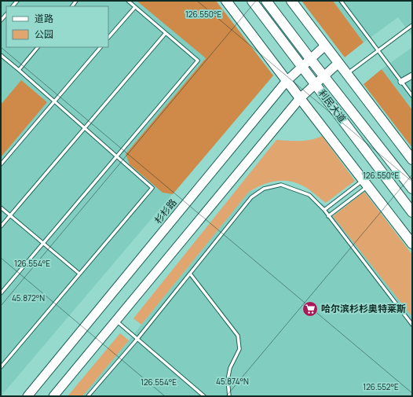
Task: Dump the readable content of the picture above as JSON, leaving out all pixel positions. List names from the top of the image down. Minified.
{"streets":{"highway":["利民大道"],"main road":["杉杉路"]},"crossings":[["利民大道","杉杉路"]],"places":{"supermarket":["哈尔滨杉杉奥特莱斯"]},"legend":["道路","公园"],"coordinates":["126.550°E","126.554°E","45.872°N","45.874°N","126.552°E"]}
